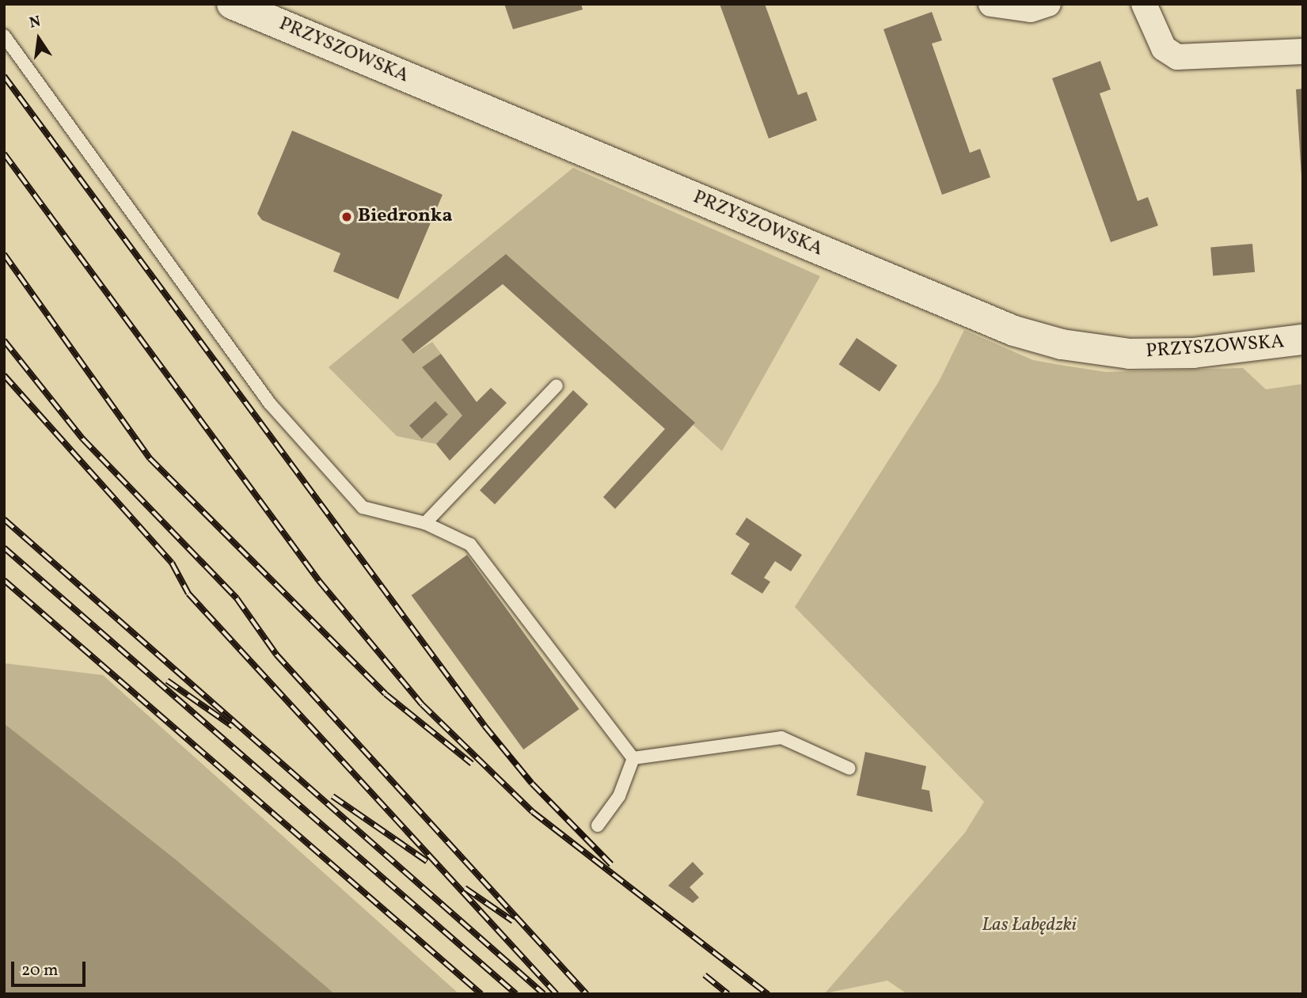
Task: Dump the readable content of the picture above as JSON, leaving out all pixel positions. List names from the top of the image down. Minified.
{"streets":{"street":["PRZYSZOWSKA"]},"parks":["Las Łabędzki"],"places":["Biedronka"],"scale_bar":"20 m","north":"top"}
